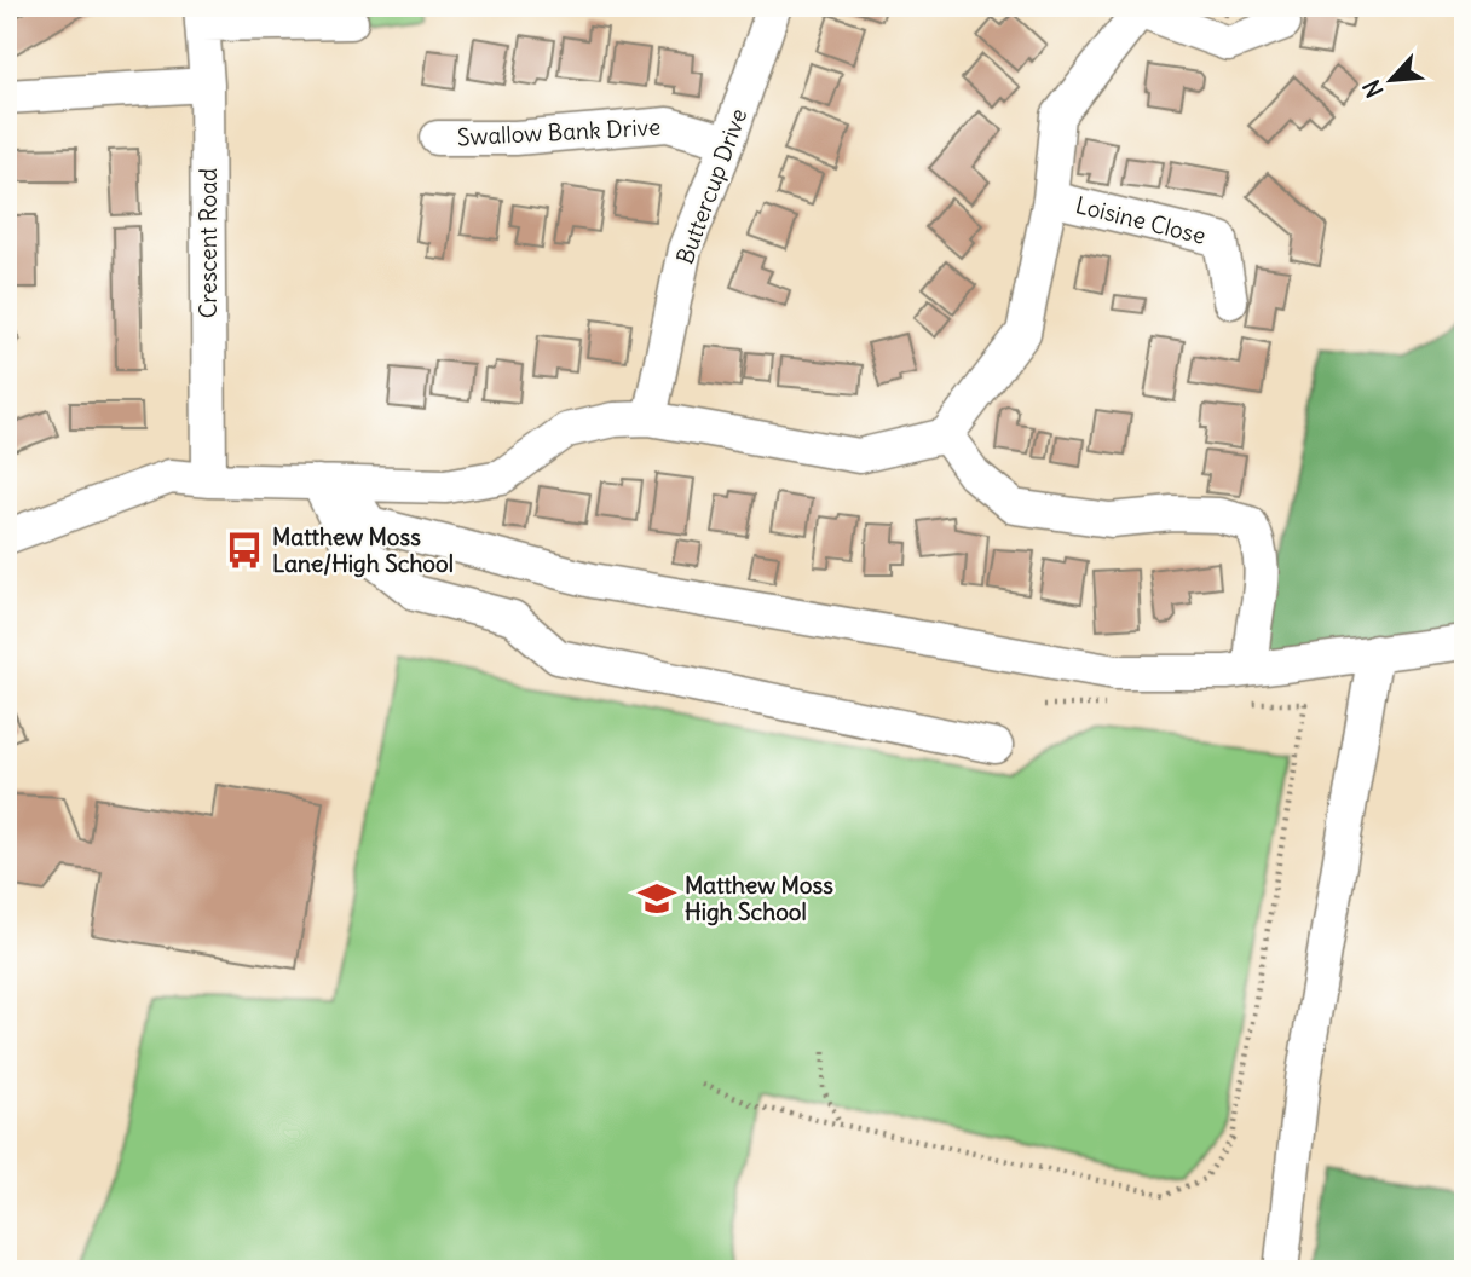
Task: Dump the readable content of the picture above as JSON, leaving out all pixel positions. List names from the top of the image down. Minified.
{"streets":{"street":["Swallow Bank Drive","Buttercup Drive","Loisine Close","Crescent Road"]},"crossings":[["Swallow Bank Drive","Buttercup Drive"]],"places":{"bus stop":["Matthew Moss Lane/High School"],"school or university":["Matthew Moss High School"]},"north":"bottom left"}
